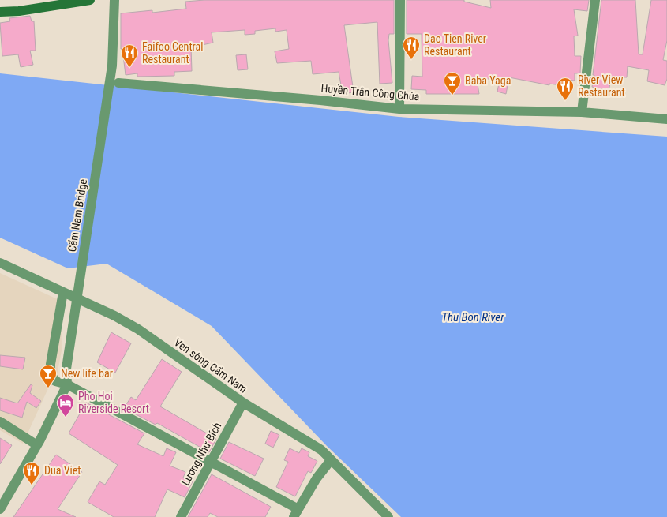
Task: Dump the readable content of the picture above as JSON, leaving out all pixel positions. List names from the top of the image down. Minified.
{"streets":{"street":["Huyền Trân Công Chúa","Cẩm Nam Bridge","Ven sông Cẩm Nam","Lương Như Bích"]},"crossings":[["Ven sông Cẩm Nam","Lương Như Bích"]],"water":["Thu Bon River"],"places":{"restaurant":["Dao Tien River Restaurant","Faifoo Central Restaurant","River View Restaurant","Dua Viet"],"bar":["Baba Yaga","New life bar"],"hotel":["Pho Hoi Riverside Resort"]}}
